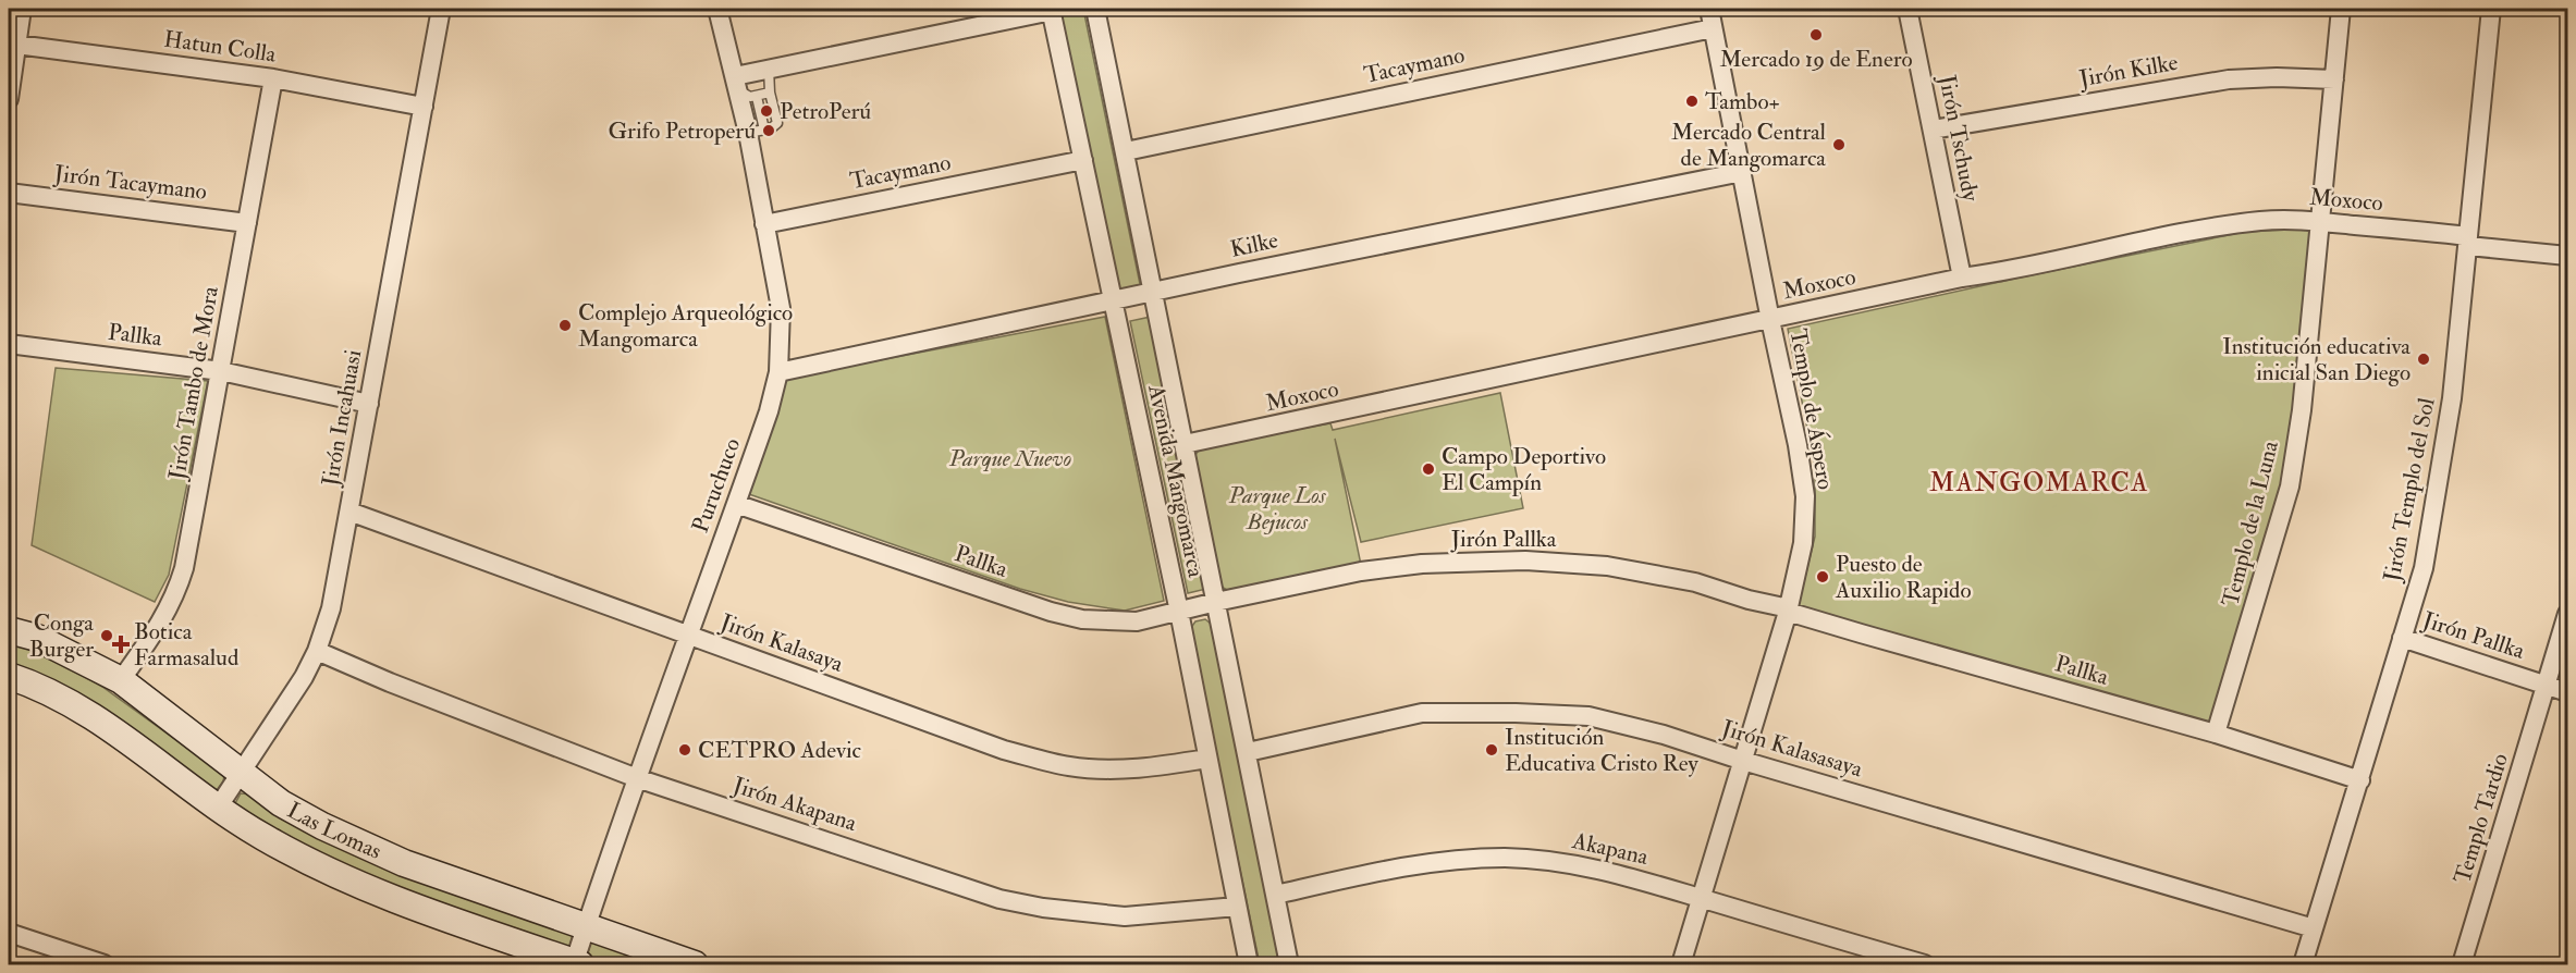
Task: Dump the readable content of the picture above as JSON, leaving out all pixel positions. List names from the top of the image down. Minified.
{"streets":{"street":["Hatun Colla","Tacaymano","Jirón Kilke","Jirón Tschudy","Jirón Tacaymano","Moxoco","Kilke","Pallka","Jirón Tambo de Mora","Templo de Áspero","Jirón Incahuasi","Avenida Mangomarca","Puruchuco","Jirón Templo del Sol","Templo de la Luna","Jirón Pallka","Jirón Kalasaya","Jirón Kalasasaya","Jirón Akapana","Templo Tardio","Las Lomas","Akapana"]},"crossings":[["Hatun Colla","Jirón Tambo de Mora"],["Hatun Colla","Jirón Incahuasi"],["Tacaymano","Templo de Áspero"],["Tacaymano","Avenida Mangomarca"],["Tacaymano","Puruchuco"],["Jirón Kilke","Jirón Tschudy"],["Jirón Kilke","Templo de la Luna"],["Jirón Tschudy","Moxoco"],["Jirón Tacaymano","Jirón Tambo de Mora"],["Moxoco","Templo de Áspero"],["Moxoco","Avenida Mangomarca"],["Moxoco","Jirón Templo del Sol"],["Moxoco","Templo de la Luna"],["Kilke","Templo de Áspero"],["Kilke","Avenida Mangomarca"],["Kilke","Puruchuco"],["Pallka","Jirón Tambo de Mora"],["Pallka","Templo de Áspero"],["Pallka","Jirón Incahuasi"],["Pallka","Avenida Mangomarca"],["Pallka","Puruchuco"],["Pallka","Jirón Templo del Sol"],["Pallka","Templo de la Luna"],["Pallka","Jirón Pallka"],["Jirón Tambo de Mora","Las Lomas"],["Templo de Áspero","Jirón Pallka"],["Templo de Áspero","Jirón Kalasasaya"],["Templo de Áspero","Akapana"],["Jirón Incahuasi","Jirón Kalasaya"],["Jirón Incahuasi","Jirón Akapana"],["Jirón Incahuasi","Las Lomas"],["Avenida Mangomarca","Jirón Pallka"],["Avenida Mangomarca","Jirón Kalasaya"],["Avenida Mangomarca","Jirón Kalasasaya"],["Avenida Mangomarca","Jirón Akapana"],["Avenida Mangomarca","Akapana"],["Puruchuco","Jirón Kalasaya"],["Puruchuco","Jirón Akapana"],["Puruchuco","Las Lomas"],["Jirón Templo del Sol","Jirón Pallka"],["Jirón Templo del Sol","Jirón Kalasasaya"],["Jirón Pallka","Templo Tardio"]],"districts":["MANGOMARCA"],"parks":["Parque Nuevo","Parque Los Bejucos"],"places":{"other":["Mercado 19 de Enero","Tambo+","PetroPerú","Grifo Petroperú","Mercado Central de Mangomarca","Complejo Arqueológico Mangomarca","Institución educativa inicial San Diego","Campo Deportivo El Campín","Puesto de Auxilio Rapido","Conga Burger","CETPRO Adevic","Institución Educativa Cristo Rey"],"health":["Botica Farmasalud"]}}
